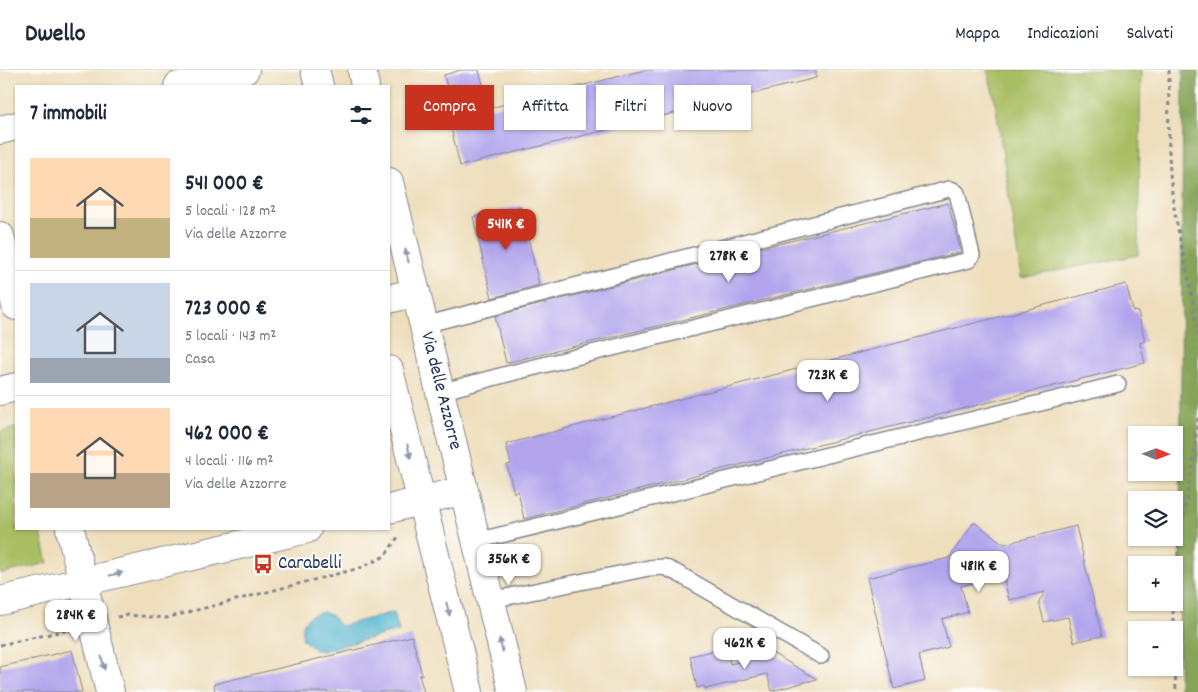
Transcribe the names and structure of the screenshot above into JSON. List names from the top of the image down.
{
  "streets": {
    "street": ["Via delle Azzorre"]
  },
  "places": {
    "bus stop": ["Carabelli"]
  },
  "north": "right",
  "page": {
    "header": "Dwello",
    "nav": ["Mappa", "Indicazioni", "Salvati"],
    "chip": [
      "Compra",
      "Affitta",
      "Filtri",
      "Nuovo"
    ],
    "heading": "7 immobili",
    "list": [
      {
        "name": "541 000 €",
        "note": "5 locali · 128 m² · Via delle Azzorre"
      },
      {
        "name": "723 000 €",
        "note": "5 locali · 143 m² · Casa"
      },
      {
        "name": "462 000 €",
        "note": "4 locali · 116 m² · Via delle Azzorre"
      }
    ],
    "price": [
      "541K €",
      "278K €",
      "723K €",
      "356K €",
      "481K €",
      "284K €",
      "462K €"
    ],
    "map_buttons": ["+", "−"]
  }
}
